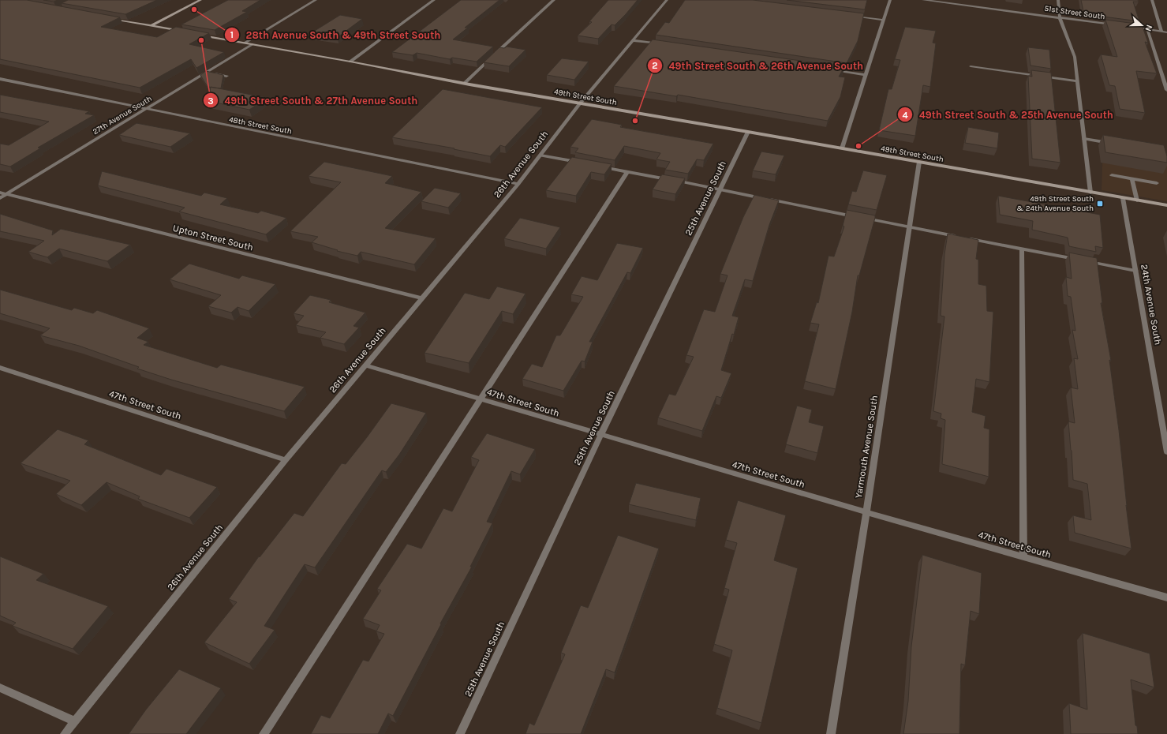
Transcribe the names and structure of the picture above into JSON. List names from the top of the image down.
{
  "streets": {
    "street": [
      "51st Street South",
      "49th Street South",
      "27th Avenue South",
      "48th Street South",
      "26th Avenue South",
      "25th Avenue South",
      "Upton Street South",
      "24th Avenue South",
      "47th Street South",
      "Yarmouth Avenue South"
    ]
  },
  "crossings": [
    ["49th Street South", "27th Avenue South"],
    ["49th Street South", "26th Avenue South"],
    ["49th Street South", "25th Avenue South"],
    ["49th Street South", "24th Avenue South"],
    ["49th Street South", "Yarmouth Avenue South"],
    ["27th Avenue South", "48th Street South"],
    ["27th Avenue South", "Upton Street South"],
    ["48th Street South", "26th Avenue South"],
    ["26th Avenue South", "Upton Street South"],
    ["26th Avenue South", "47th Street South"],
    ["25th Avenue South", "47th Street South"],
    ["47th Street South", "Yarmouth Avenue South"]
  ],
  "places": {
    "other": [
      "28th Avenue South & 49th Street South",
      "49th Street South & 27th Avenue South",
      "49th Street South & 26th Avenue South",
      "49th Street South & 25th Avenue South"
    ],
    "transit": ["49th Street South & 24th Avenue South"]
  },
  "north": "right"
}
